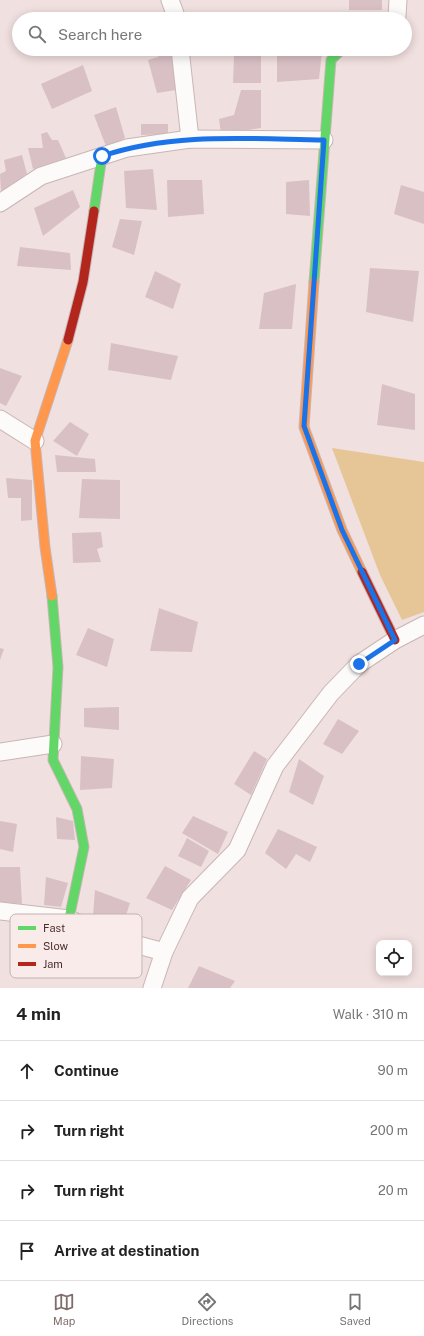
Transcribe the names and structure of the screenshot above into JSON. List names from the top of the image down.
{
  "legend": ["Fast", "Slow", "Jam"],
  "page": {
    "search": "Search here",
    "heading": ["4 min", "Walk · 310 m"],
    "list": [
      ["Continue", "90 m"],
      ["Turn right", "200 m"],
      ["Turn right", "20 m"],
      "Arrive at destination"
    ],
    "nav": ["Map", "Directions", "Saved"]
  }
}
